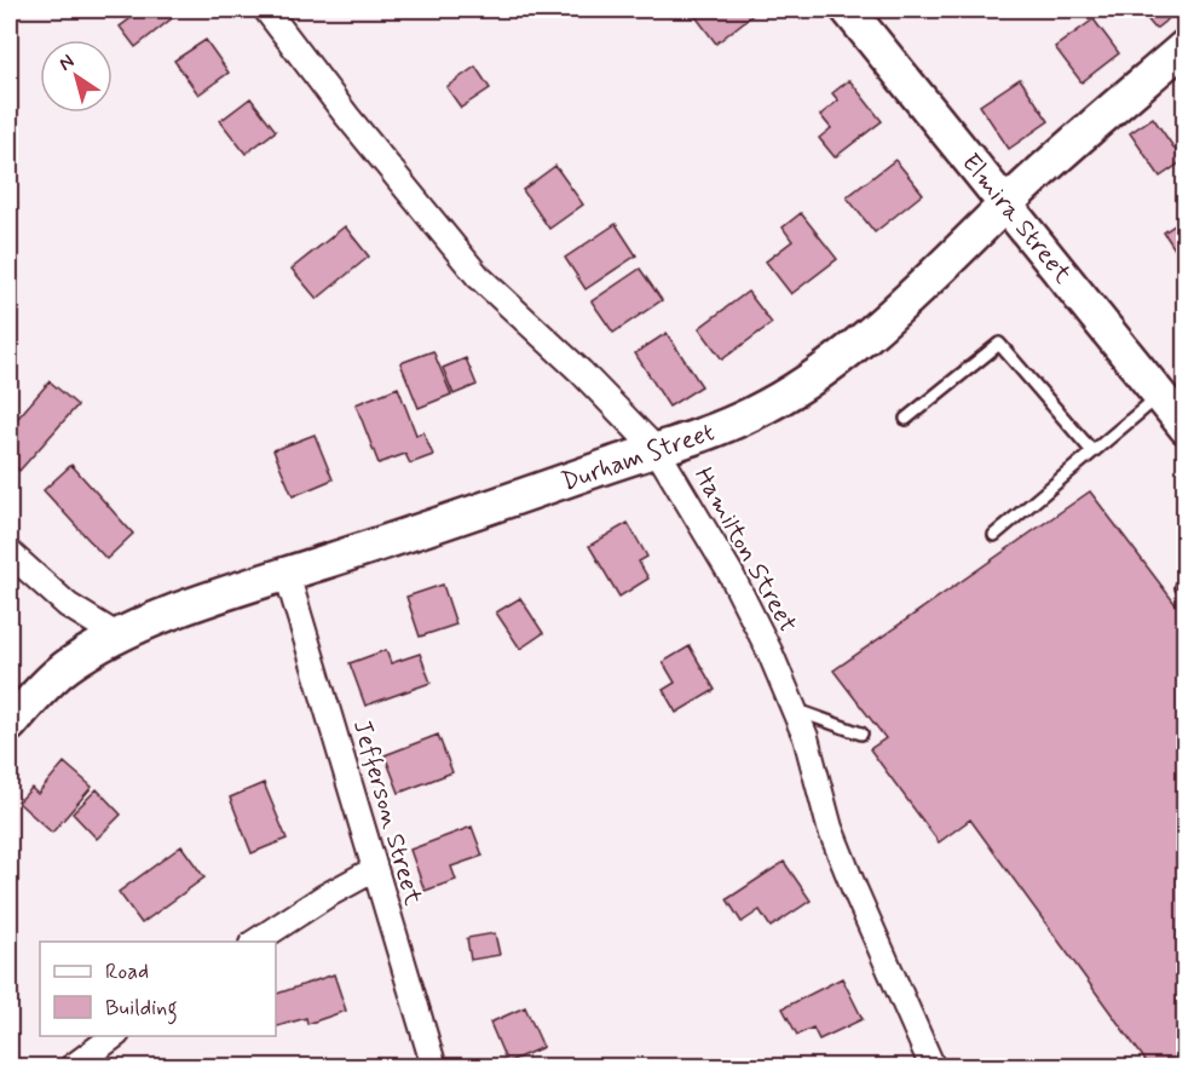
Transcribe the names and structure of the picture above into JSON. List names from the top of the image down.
{
  "streets": {
    "street": [
      "Elmira Street",
      "Durham Street",
      "Hamilton Street",
      "Jefferson Street"
    ]
  },
  "crossings": [
    ["Elmira Street", "Durham Street"],
    ["Durham Street", "Hamilton Street"],
    ["Durham Street", "Jefferson Street"]
  ],
  "legend": ["Road", "Building"],
  "north": "top left"
}
